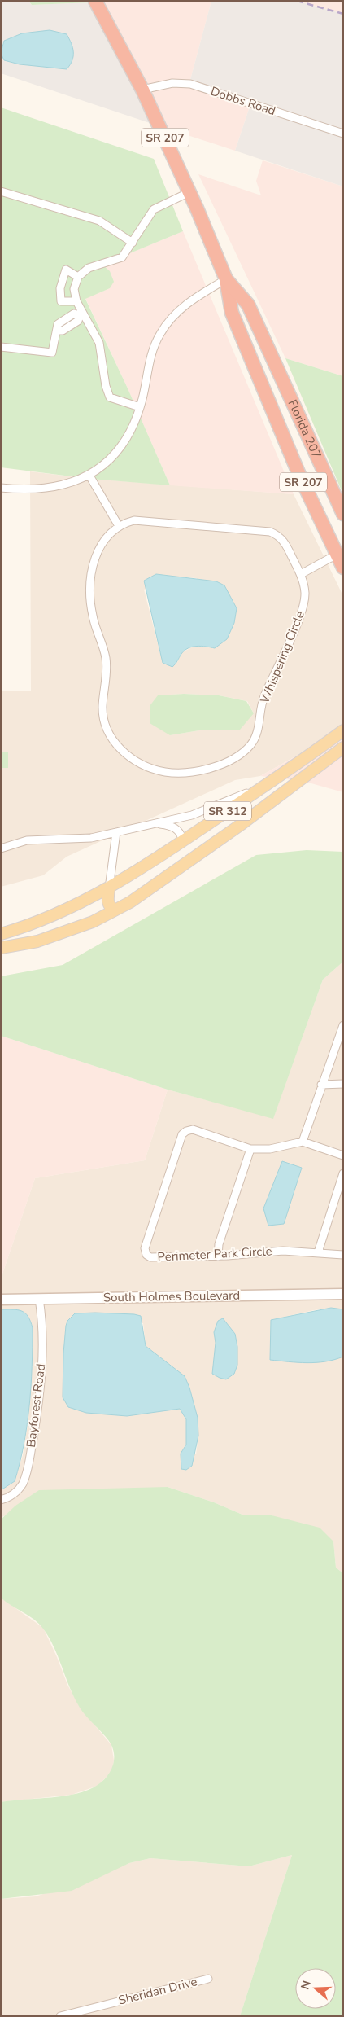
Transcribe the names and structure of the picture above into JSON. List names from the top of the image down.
{
  "streets": {
    "highway": ["SR 207", "Florida 207"],
    "main road": ["SR 312", "South Holmes Boulevard"],
    "street": [
      "Dobbs Road",
      "Whispering Circle",
      "Perimeter Park Circle",
      "Bayforest Road",
      "Sheridan Drive"
    ]
  },
  "crossings": [
    ["Dobbs Road", "SR 207"],
    ["SR 207", "Florida 207"],
    ["South Holmes Boulevard", "Bayforest Road"]
  ],
  "north": "left"
}
